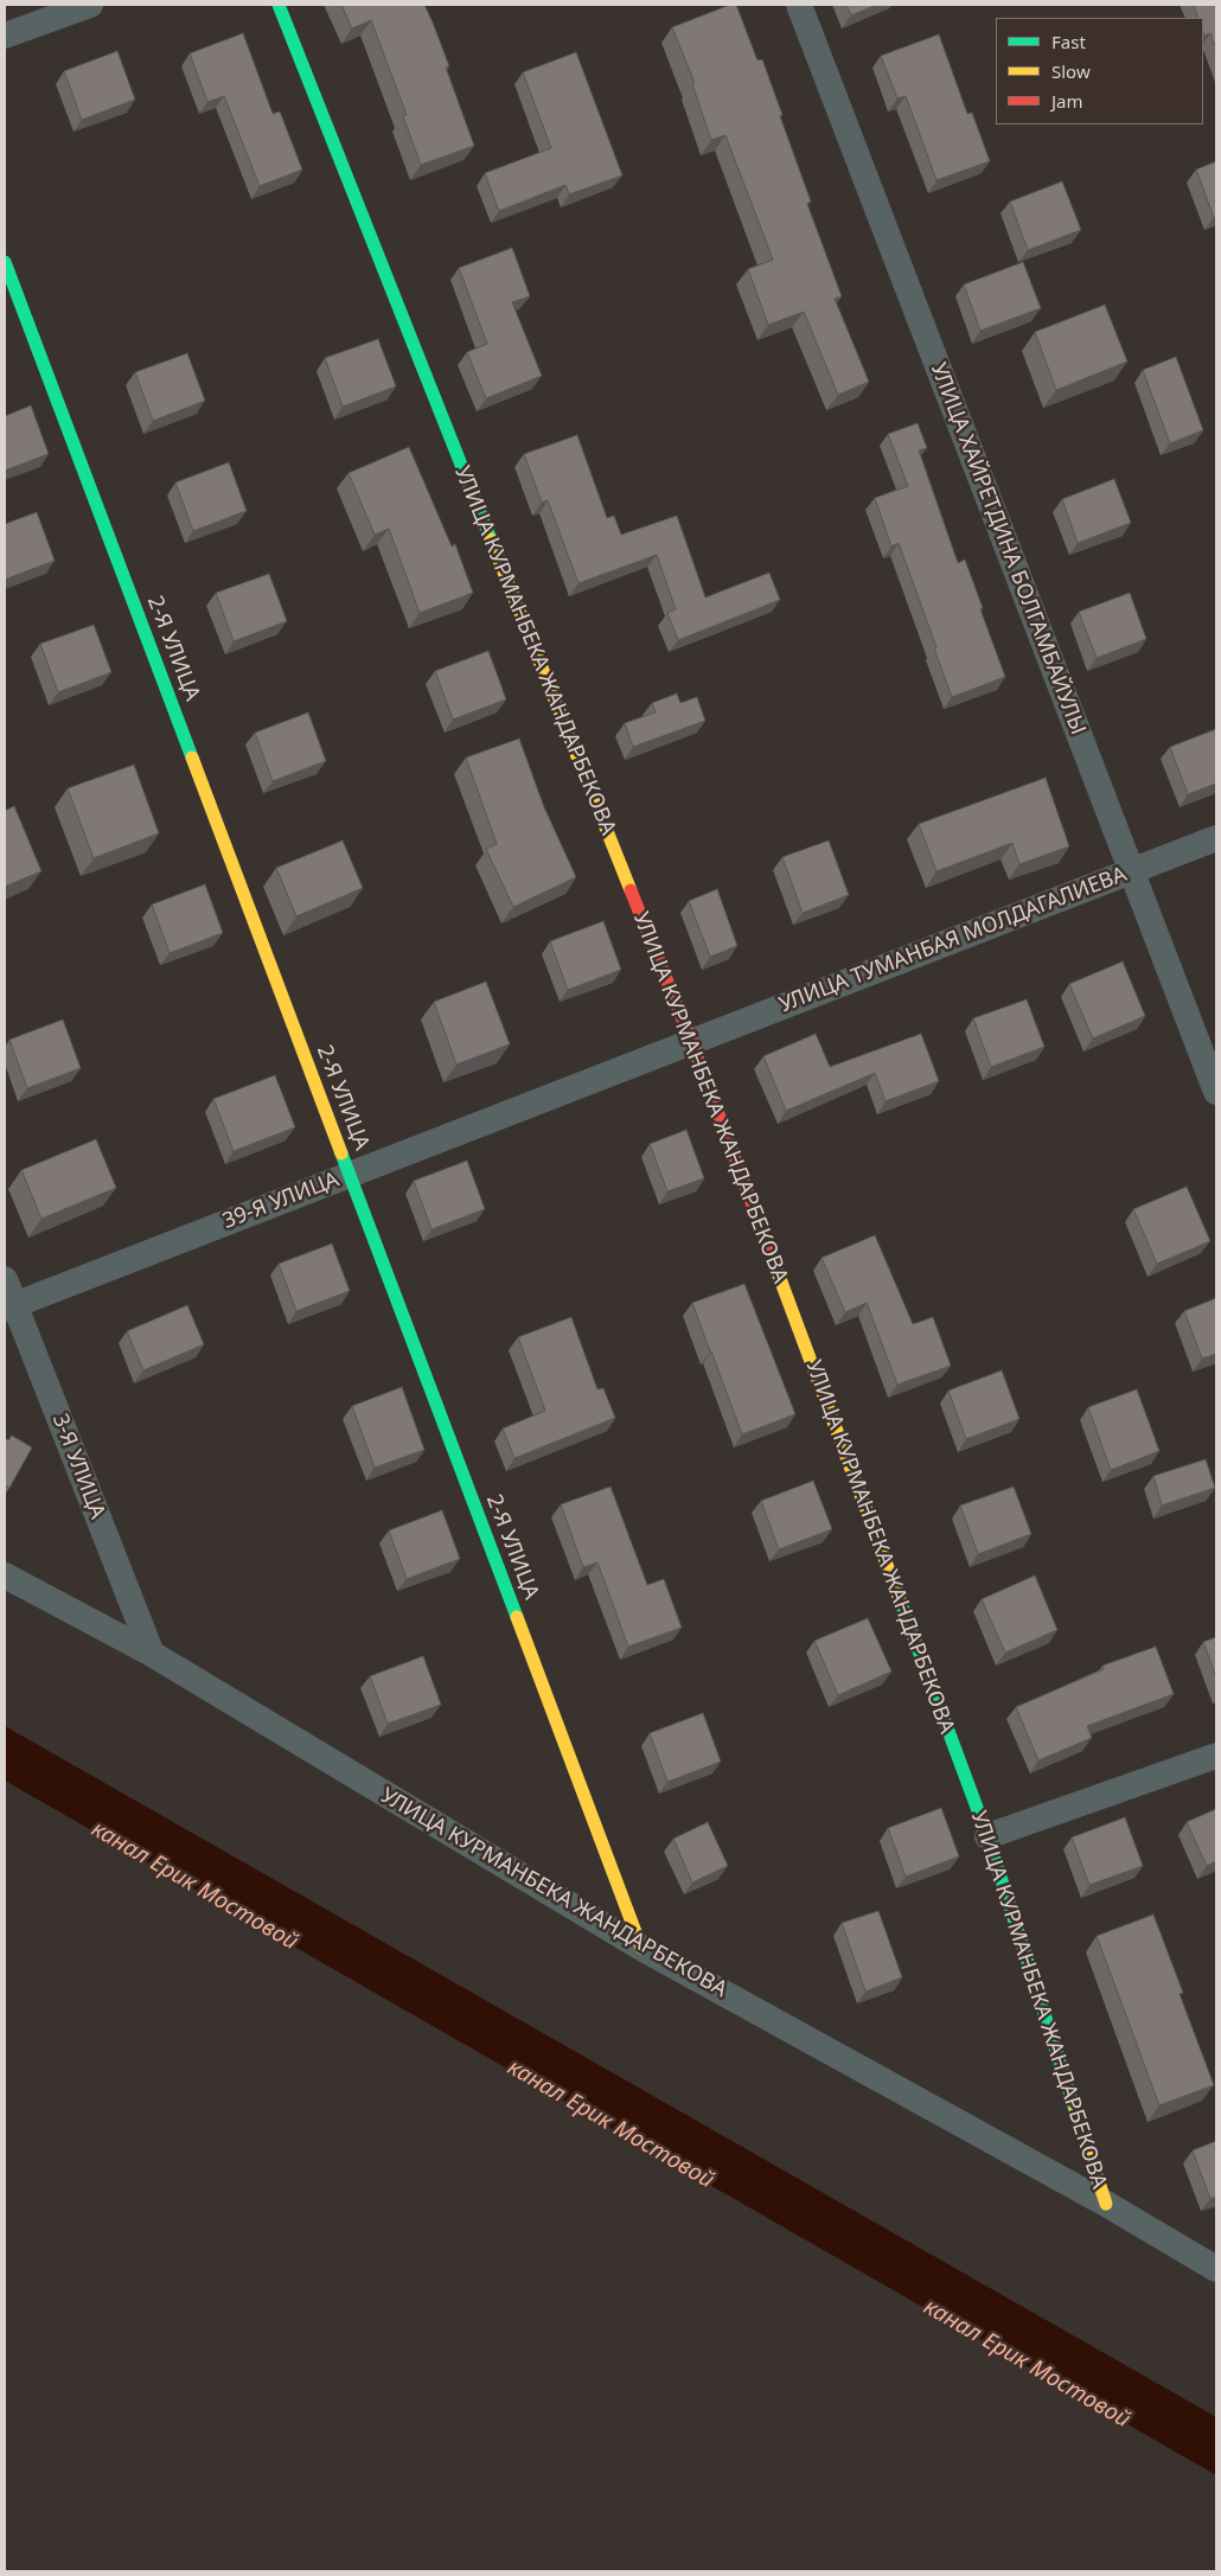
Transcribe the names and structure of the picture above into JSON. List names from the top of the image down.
{
  "streets": {
    "street": [
      "УЛИЦА ХАЙРЕТДИНА БОЛГАМБАЙУЛЫ",
      "2-Я УЛИЦА",
      "УЛИЦА КУРМАНБЕКА ЖАНДАРБЕКОВА",
      "УЛИЦА ТУМАНБАЯ МОЛДАГАЛИЕВА",
      "39-Я УЛИЦА",
      "3-Я УЛИЦА"
    ]
  },
  "crossings": [
    ["УЛИЦА ХАЙРЕТДИНА БОЛГАМБАЙУЛЫ", "УЛИЦА ТУМАНБАЯ МОЛДАГАЛИЕВА"],
    ["2-Я УЛИЦА", "УЛИЦА КУРМАНБЕКА ЖАНДАРБЕКОВА"],
    ["2-Я УЛИЦА", "39-Я УЛИЦА"],
    ["УЛИЦА КУРМАНБЕКА ЖАНДАРБЕКОВА", "УЛИЦА ТУМАНБАЯ МОЛДАГАЛИЕВА"],
    ["УЛИЦА КУРМАНБЕКА ЖАНДАРБЕКОВА", "39-Я УЛИЦА"],
    ["УЛИЦА КУРМАНБЕКА ЖАНДАРБЕКОВА", "3-Я УЛИЦА"],
    ["УЛИЦА ТУМАНБАЯ МОЛДАГАЛИЕВА", "39-Я УЛИЦА"],
    ["39-Я УЛИЦА", "3-Я УЛИЦА"]
  ],
  "water": ["канал Ерик Мостовой"],
  "legend": ["Fast", "Slow", "Jam"]
}
